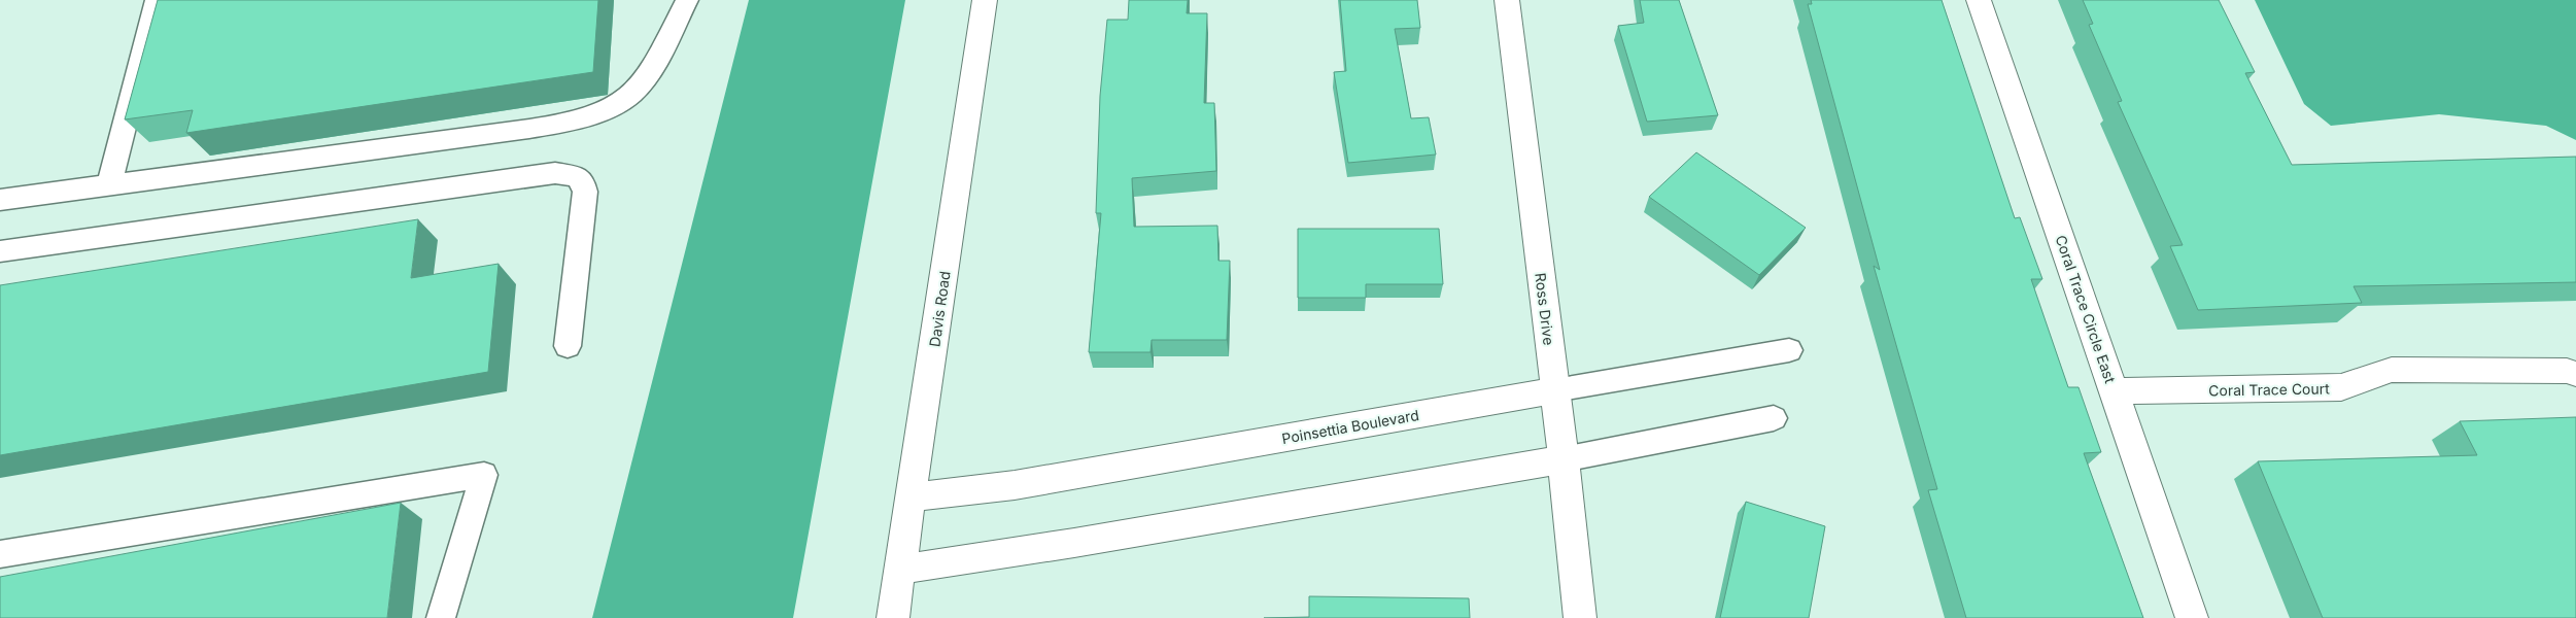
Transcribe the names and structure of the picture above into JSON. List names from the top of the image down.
{
  "streets": {
    "street": [
      "Davis Road",
      "Ross Drive",
      "Coral Trace Circle East",
      "Coral Trace Court",
      "Poinsettia Boulevard"
    ]
  },
  "crossings": [
    ["Davis Road", "Poinsettia Boulevard"],
    ["Ross Drive", "Poinsettia Boulevard"],
    ["Coral Trace Circle East", "Coral Trace Court"]
  ]
}
